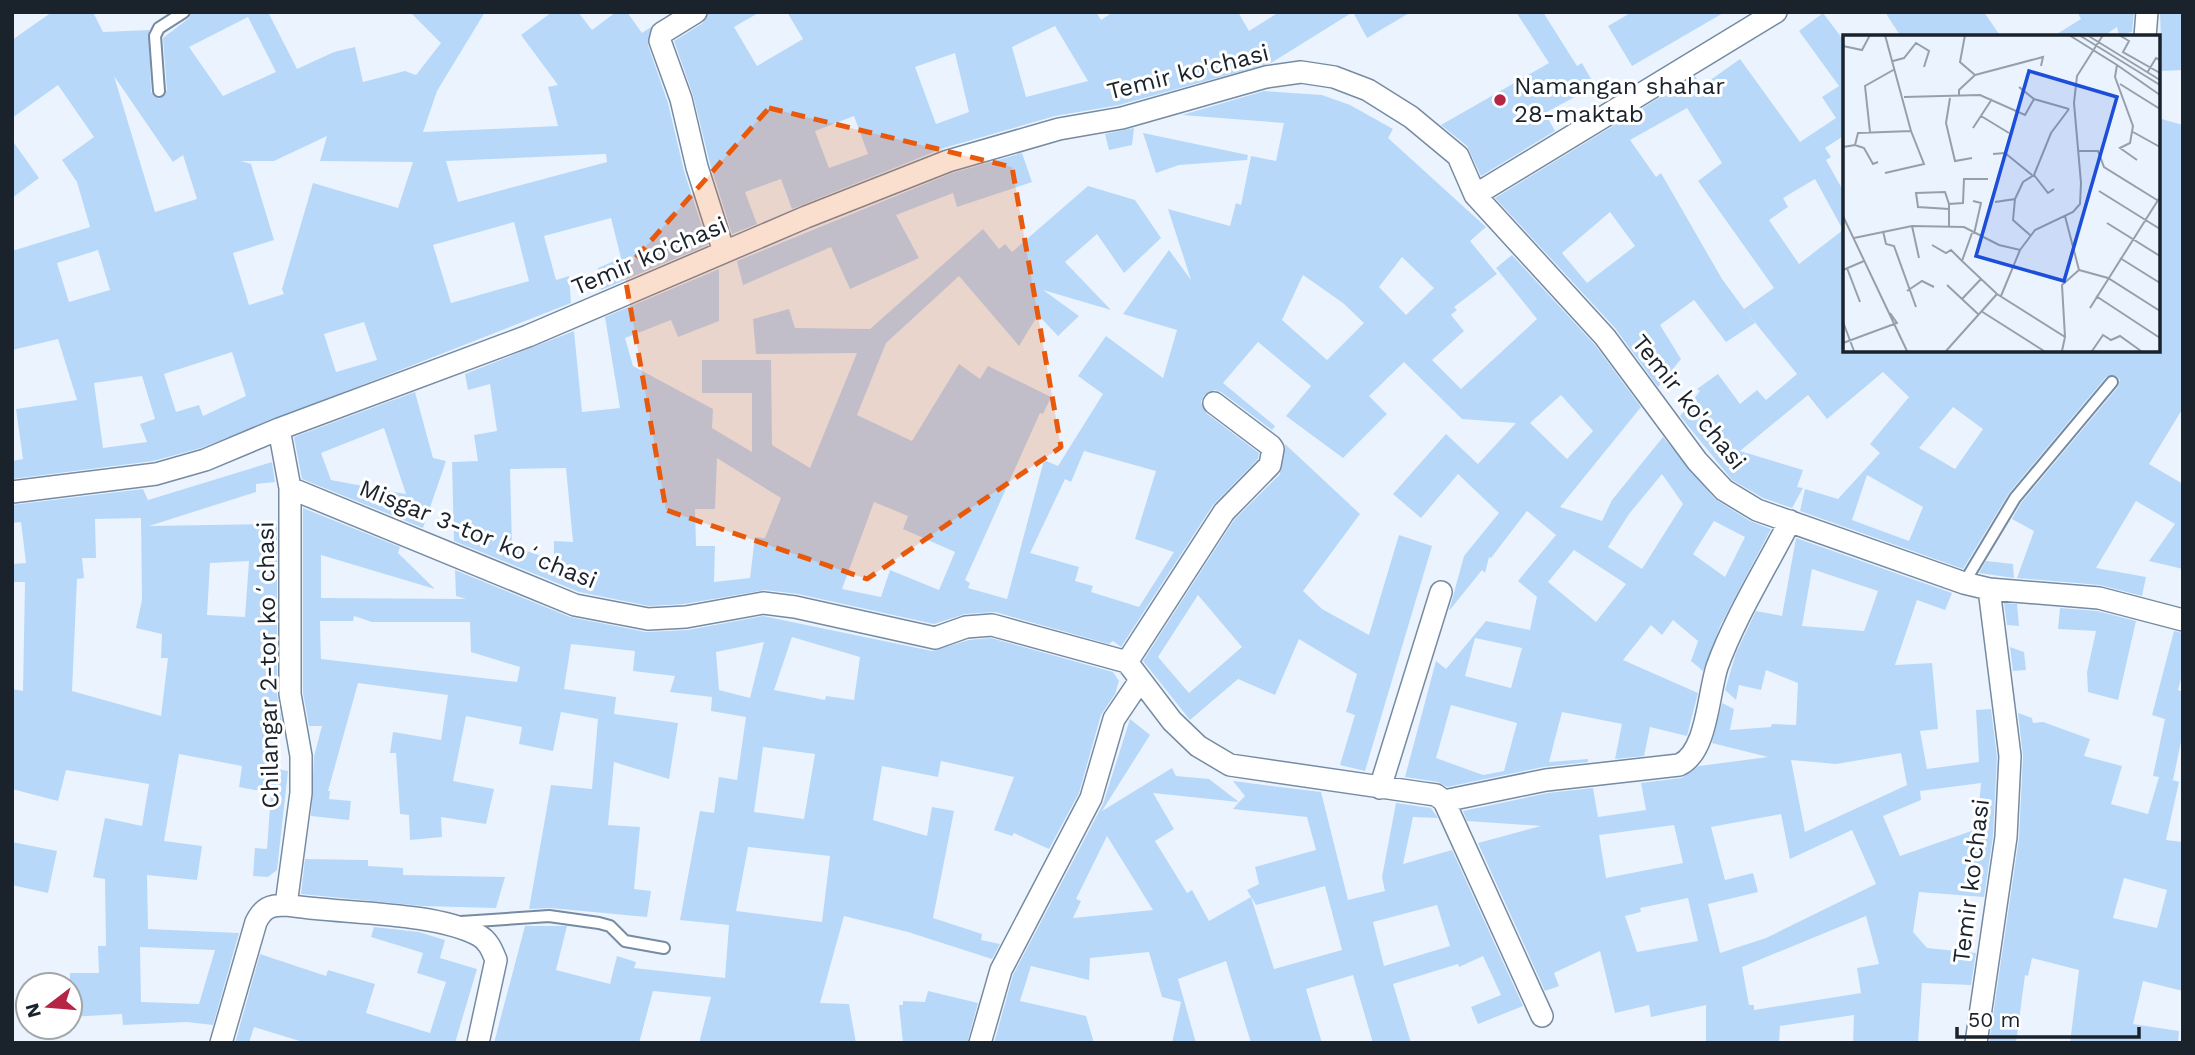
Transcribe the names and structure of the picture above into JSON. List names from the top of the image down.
{
  "streets": {
    "street": ["Temir ko'chasi", "Misgar 3-tor koʻchasi", "Chilangar 2-tor koʻchasi"]
  },
  "crossings": [
    ["Temir ko'chasi", "Chilangar 2-tor koʻchasi"],
    ["Misgar 3-tor koʻchasi", "Chilangar 2-tor koʻchasi"]
  ],
  "places": ["Namangan shahar 28-maktab"],
  "scale_bar": "50 m",
  "north": "left"
}
